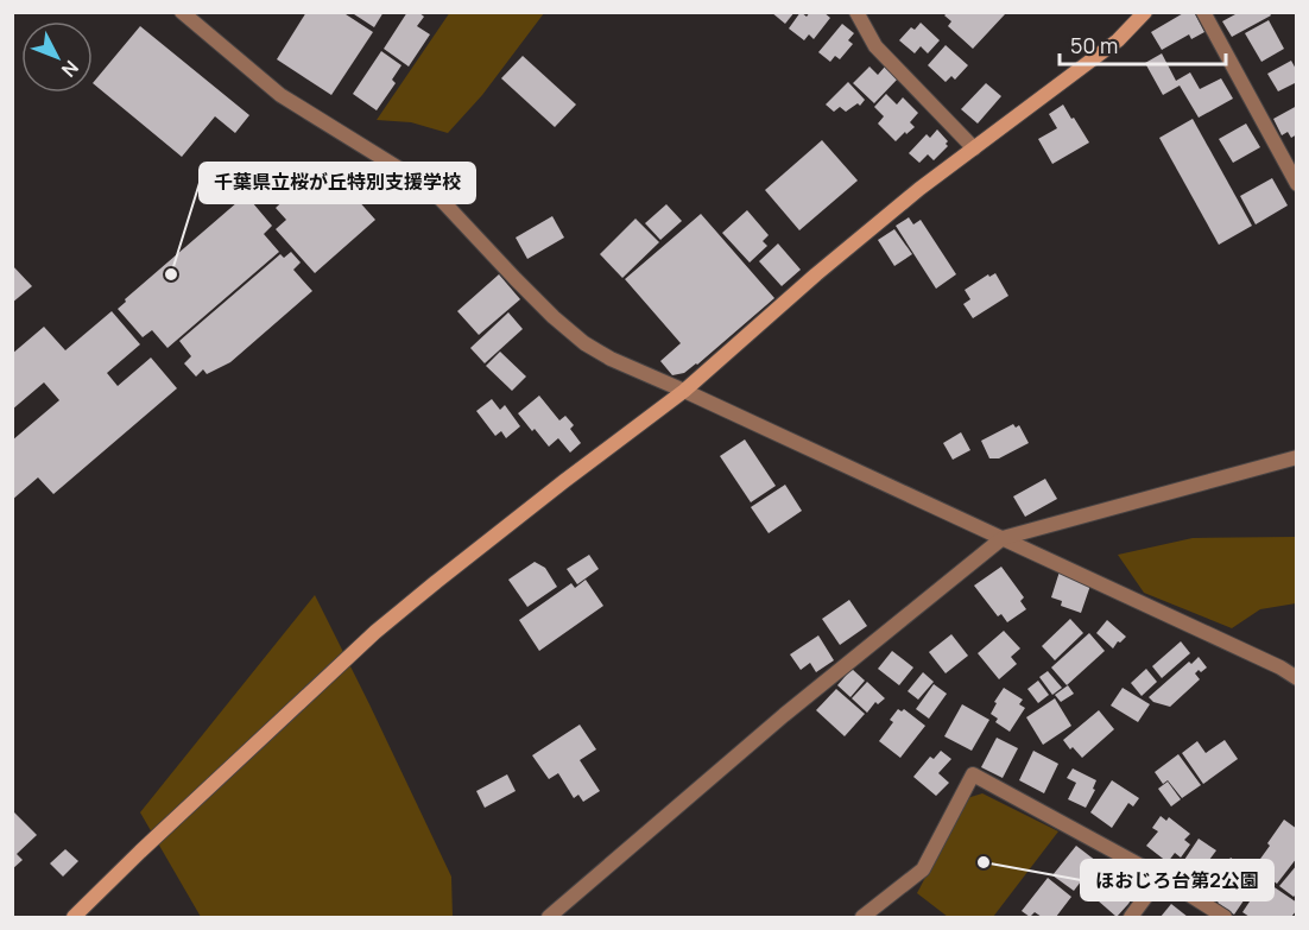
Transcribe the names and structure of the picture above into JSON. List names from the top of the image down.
{
  "places": ["千葉県立桜が丘特別支援学校", "ほおじろ台第2公園"],
  "scale_bar": "50 m",
  "north": "bottom right"
}
